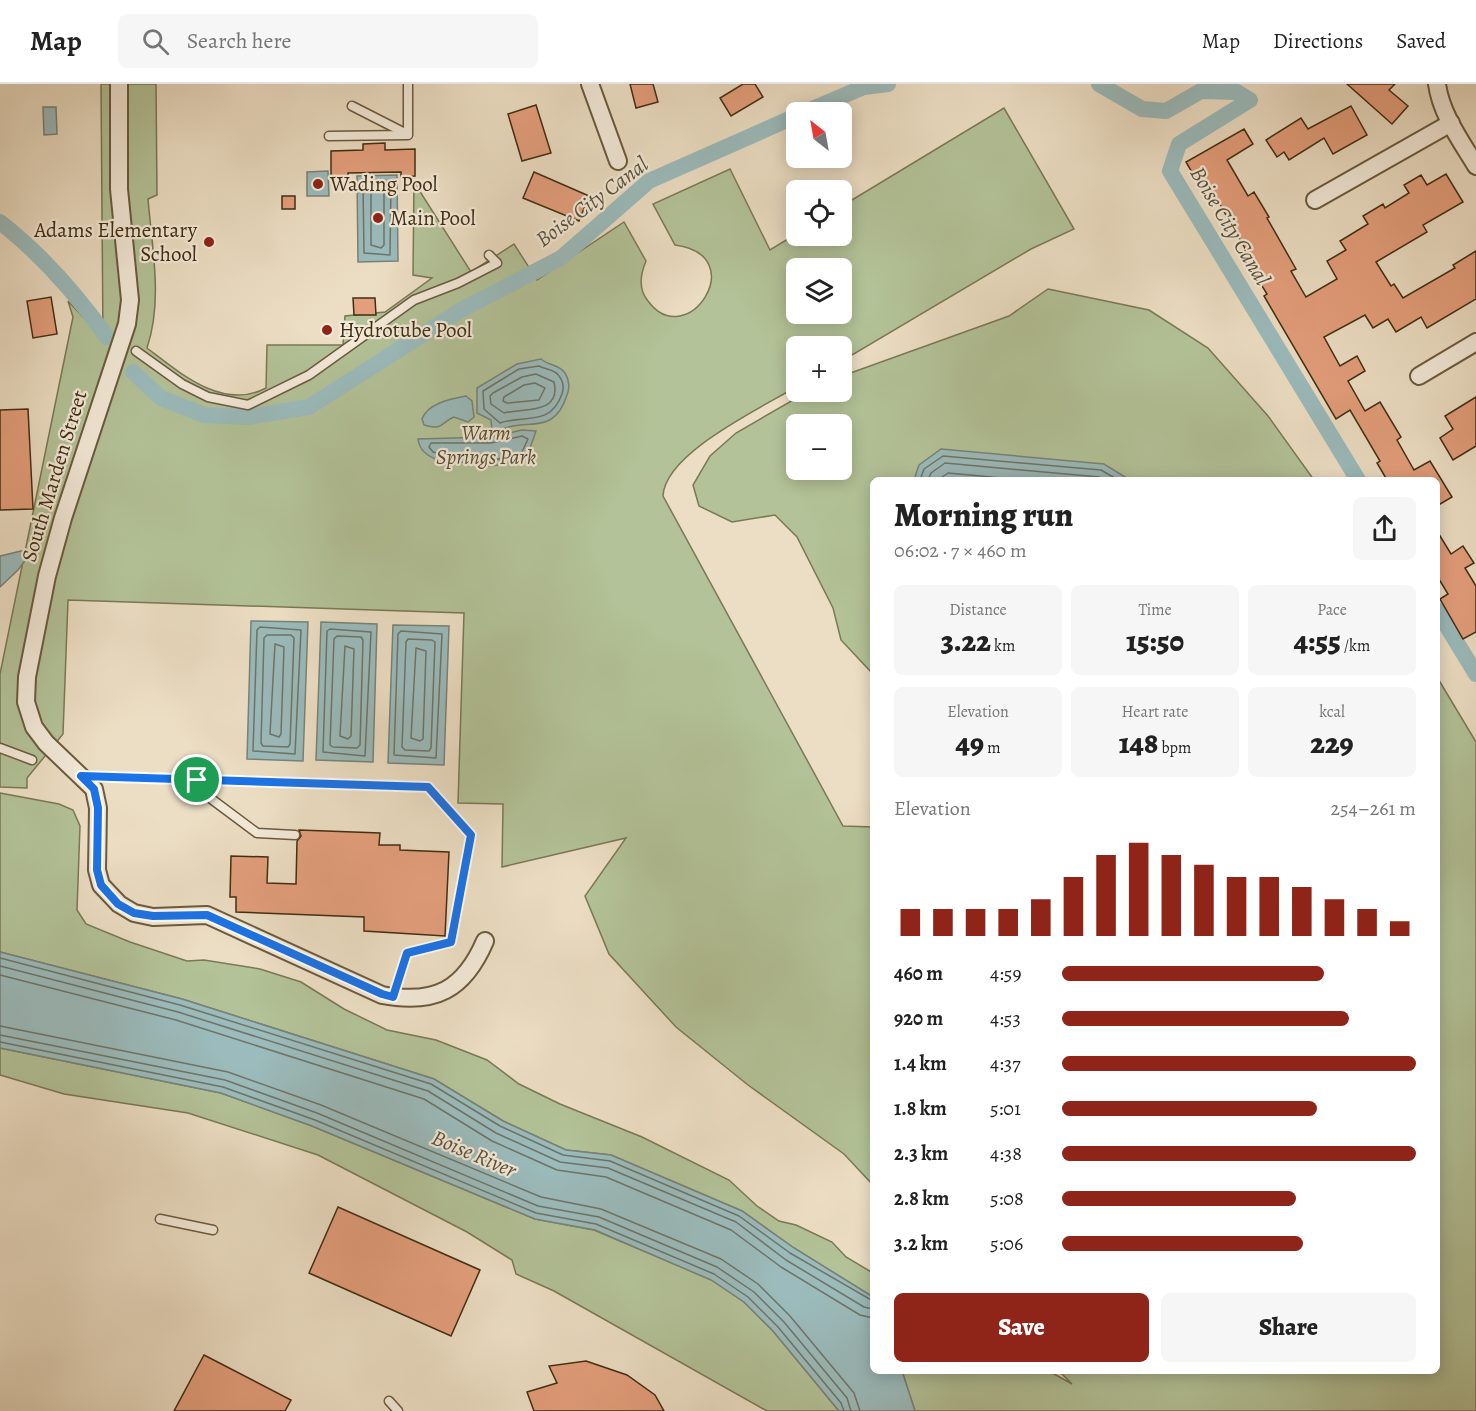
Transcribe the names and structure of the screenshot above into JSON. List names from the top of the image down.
{
  "streets": {
    "street": ["South Marden Street"]
  },
  "water": ["Boise City Canal", "Boise River"],
  "parks": ["Warm Springs Park"],
  "places": [
    "Wading Pool",
    "Main Pool",
    "Adams Elementary School",
    "Hydrotube Pool"
  ],
  "north": "top left",
  "page": {
    "header": "Map",
    "search": "Search here",
    "nav": ["Map", "Directions", "Saved"],
    "map_buttons": ["+", "−"],
    "heading": ["Morning run", "06:02 · 7 × 460 m"],
    "stats": [
      ["Distance", "3.22 km"],
      ["Time", "15:50"],
      ["Pace", "4:55 /km"],
      ["Elevation", "49 m"],
      ["Heart rate", "148 bpm"],
      ["kcal", "229"]
    ],
    "chart": ["Elevation", "254–261 m"],
    "list": [
      {
        "name": "460 m",
        "note": "4:59"
      },
      {
        "name": "920 m",
        "note": "4:53"
      },
      {
        "name": "1.4 km",
        "note": "4:37"
      },
      {
        "name": "1.8 km",
        "note": "5:01"
      },
      {
        "name": "2.3 km",
        "note": "4:38"
      },
      {
        "name": "2.8 km",
        "note": "5:08"
      },
      {
        "name": "3.2 km",
        "note": "5:06"
      }
    ],
    "buttons": ["Save", "Share"]
  }
}
